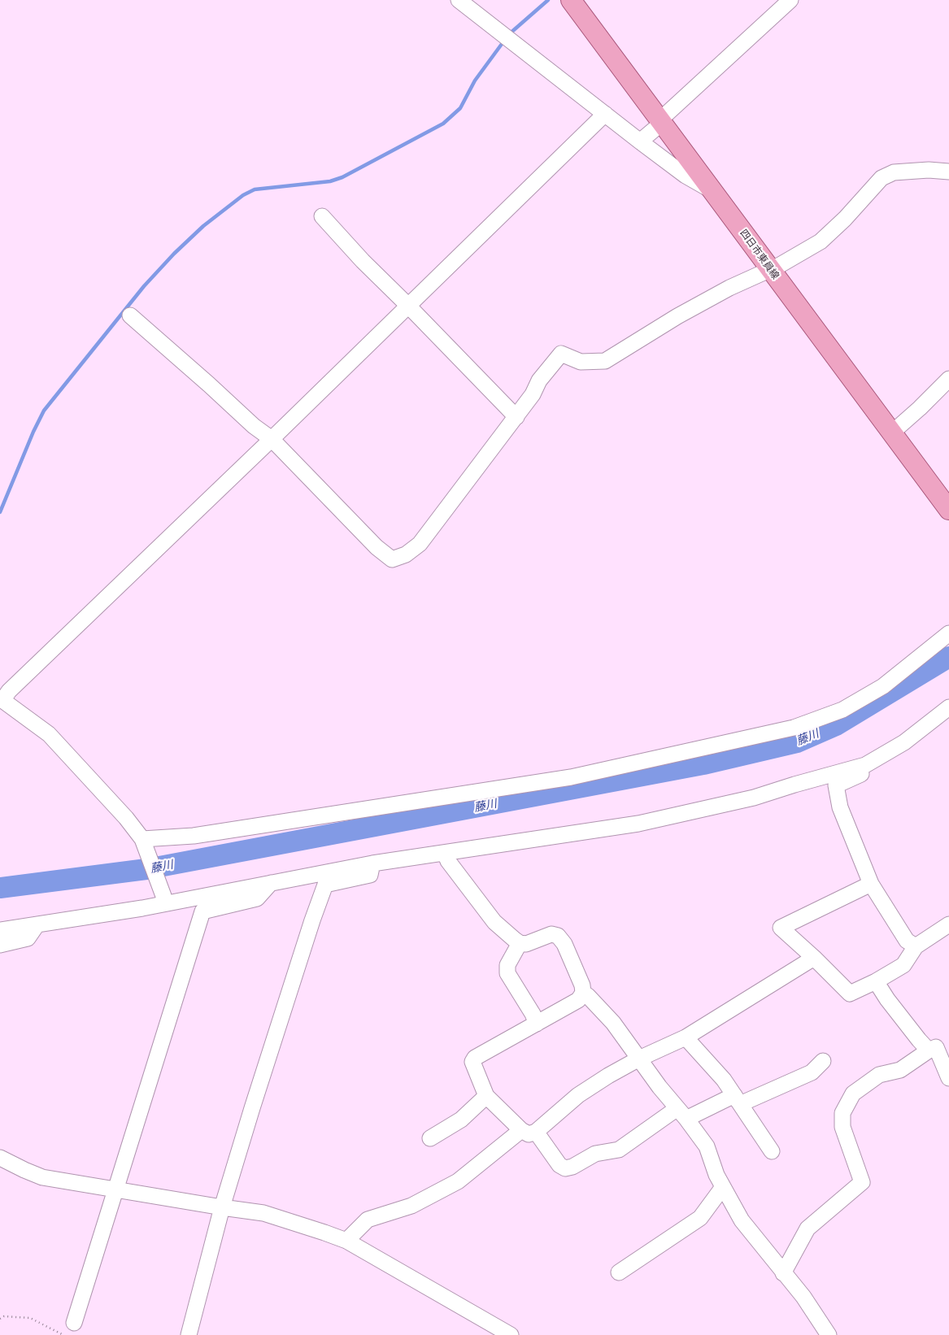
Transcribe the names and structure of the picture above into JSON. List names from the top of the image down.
{
  "streets": {
    "main road": ["四日市東員線"]
  },
  "water": ["藤川"]
}
